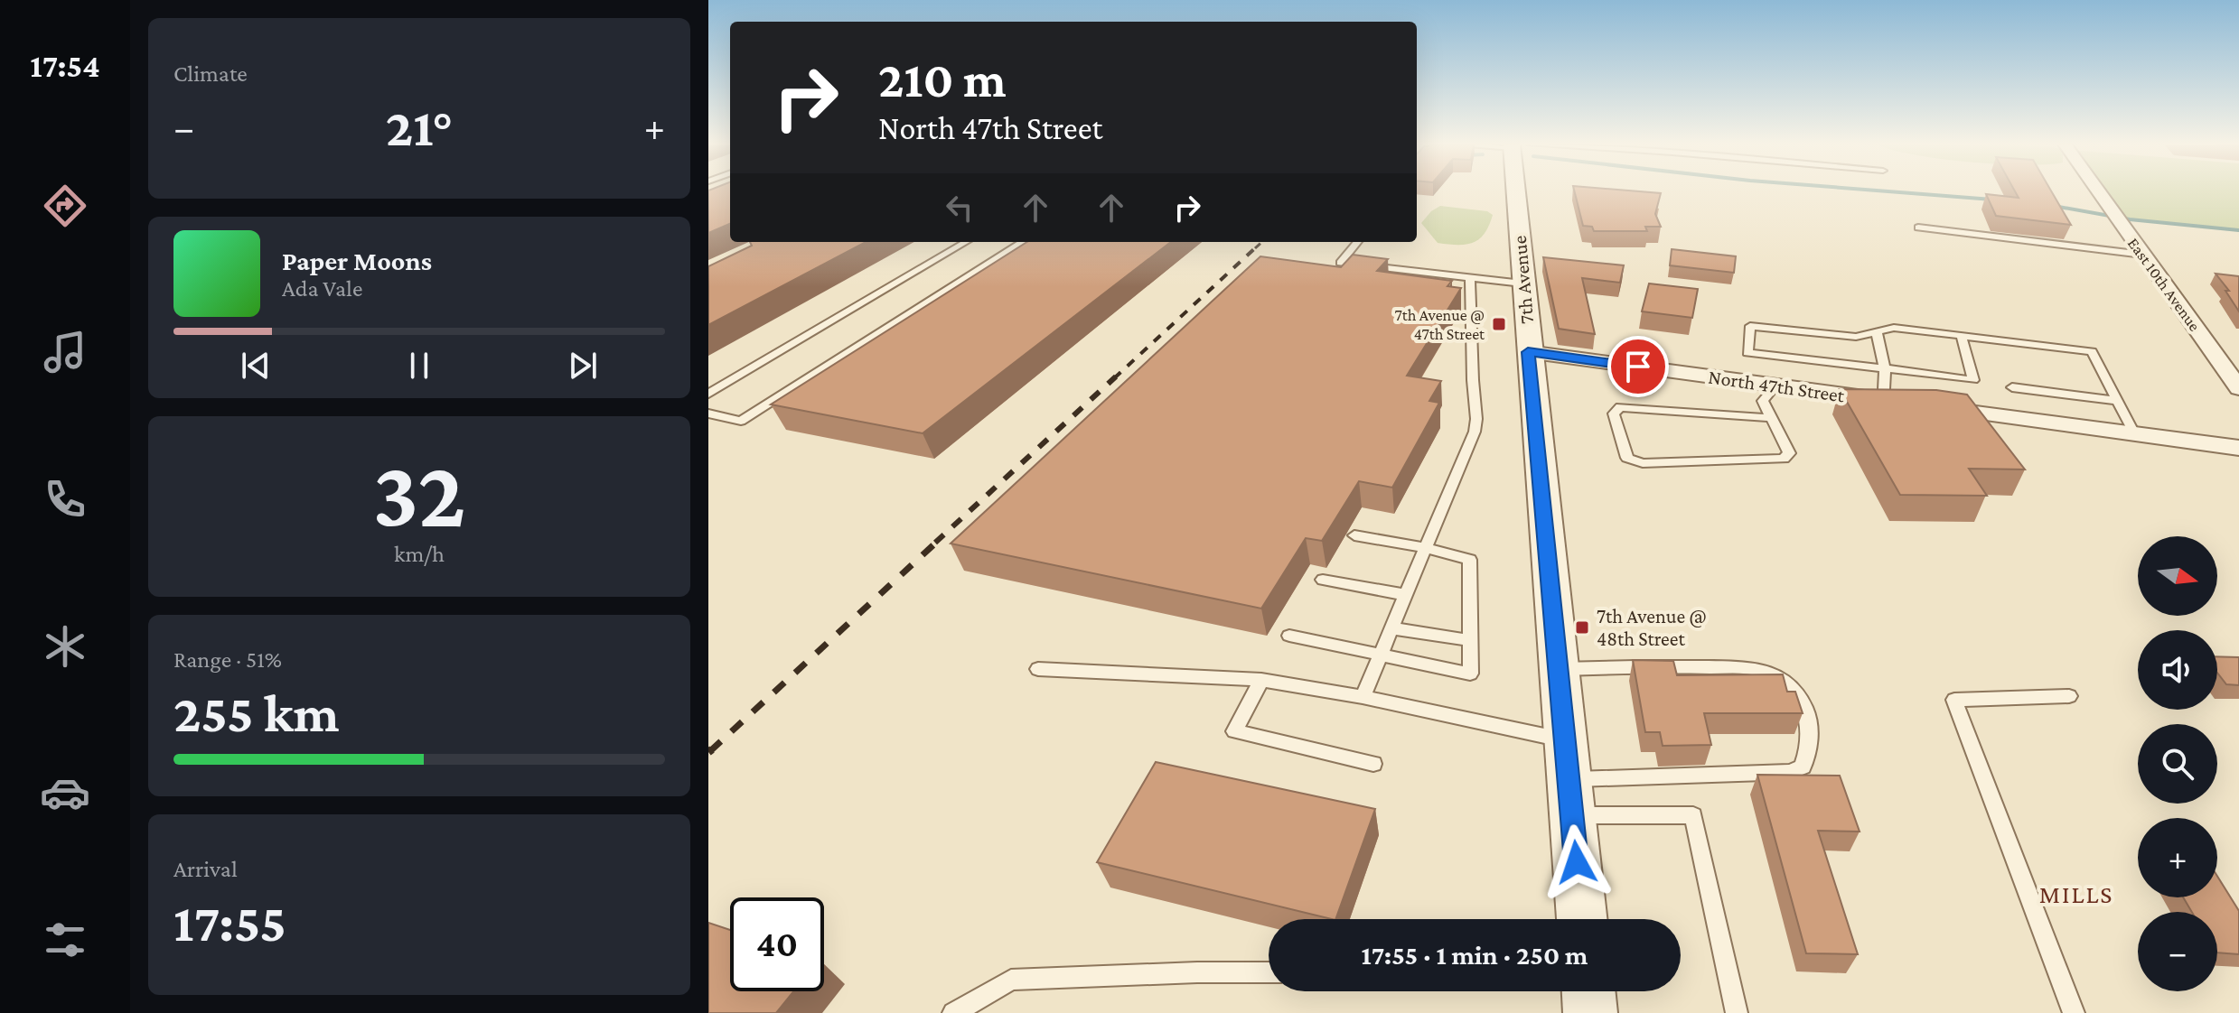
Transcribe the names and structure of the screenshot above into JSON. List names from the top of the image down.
{
  "streets": {
    "street": ["7th Avenue", "East 10th Avenue", "North 47th Street"]
  },
  "crossings": [
    ["7th Avenue", "North 47th Street"]
  ],
  "districts": ["MILLS"],
  "places": {
    "transit": ["7th Avenue @ 47th Street", "7th Avenue @ 48th Street"]
  },
  "north": "right",
  "page": {
    "tabs": "17:54",
    "tile": [
      "Climate",
      ["32", "km/h"],
      ["Range · 51%", "255 km"],
      ["Arrival", "17:55"]
    ],
    "turn": ["210 m", "North 47th Street"],
    "heat": ["−", "21°", "+"],
    "song": ["Paper Moons", "Ada Vale"],
    "map_buttons": ["+", "−"],
    "limit": "40",
    "trip": "17:55 · 1 min · 250 m"
  }
}
